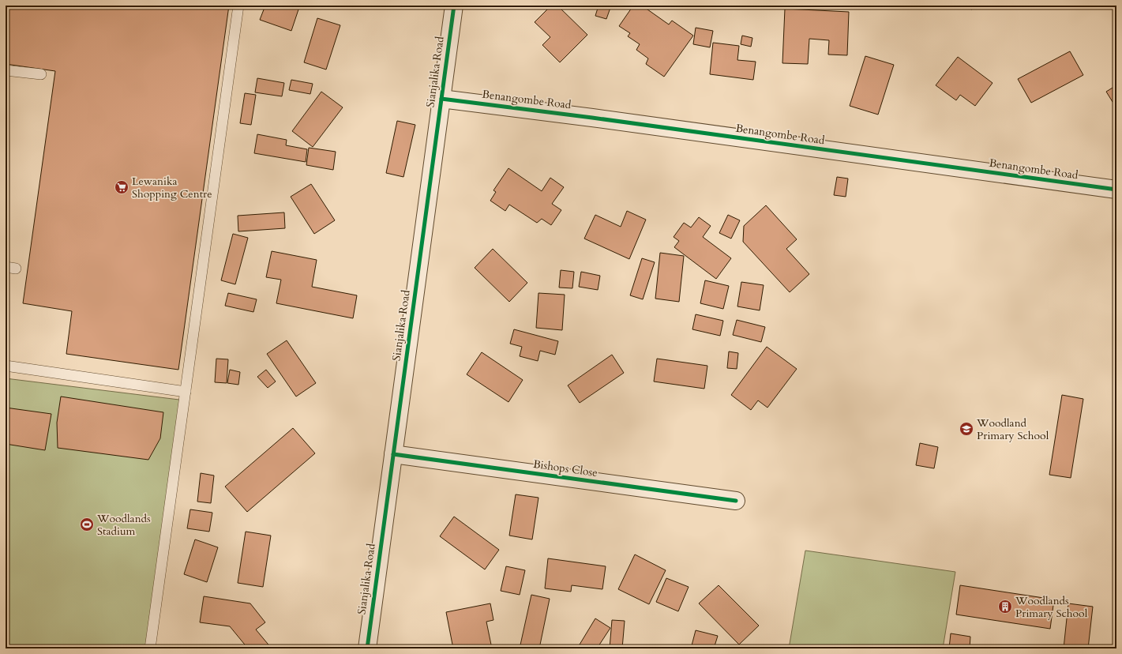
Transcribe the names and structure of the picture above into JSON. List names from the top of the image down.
{
  "streets": {
    "street": ["Sianjalika Road", "Benangombe Road", "Bishops Close"]
  },
  "crossings": [
    ["Sianjalika Road", "Benangombe Road"],
    ["Sianjalika Road", "Bishops Close"]
  ],
  "places": {
    "supermarket": ["Lewanika Shopping Centre"],
    "school or university": ["Woodland Primary School"],
    "sports": ["Woodlands Stadium"],
    "building": ["Woodlands Primary School"]
  }
}
